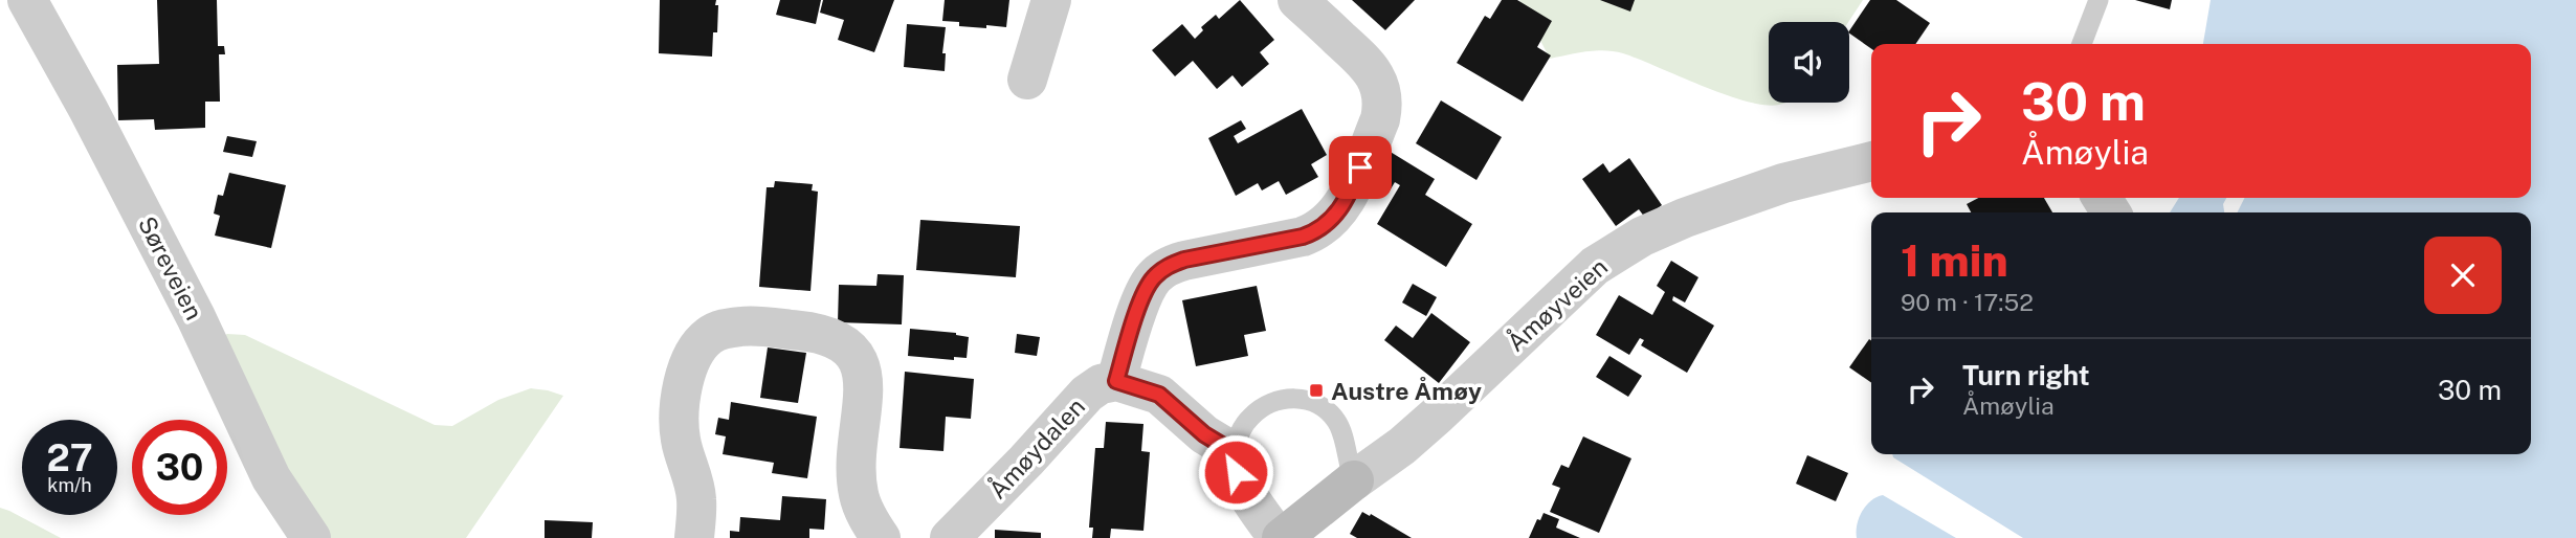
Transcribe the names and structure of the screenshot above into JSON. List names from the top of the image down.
{
  "streets": {
    "main road": ["Åmøyveien"],
    "street": ["Søreveien", "Åmøydalen"]
  },
  "places": {
    "transit": ["Austre Åmøy"]
  },
  "page": {
    "turn": ["30 m", "Åmøylia"],
    "heading": ["1 min", "90 m · 17:52"],
    "list": [
      {
        "name": "Turn right",
        "note": "Åmøylia",
        "value": "30 m"
      }
    ],
    "speed": "27 km/h",
    "limit": "30"
  }
}
